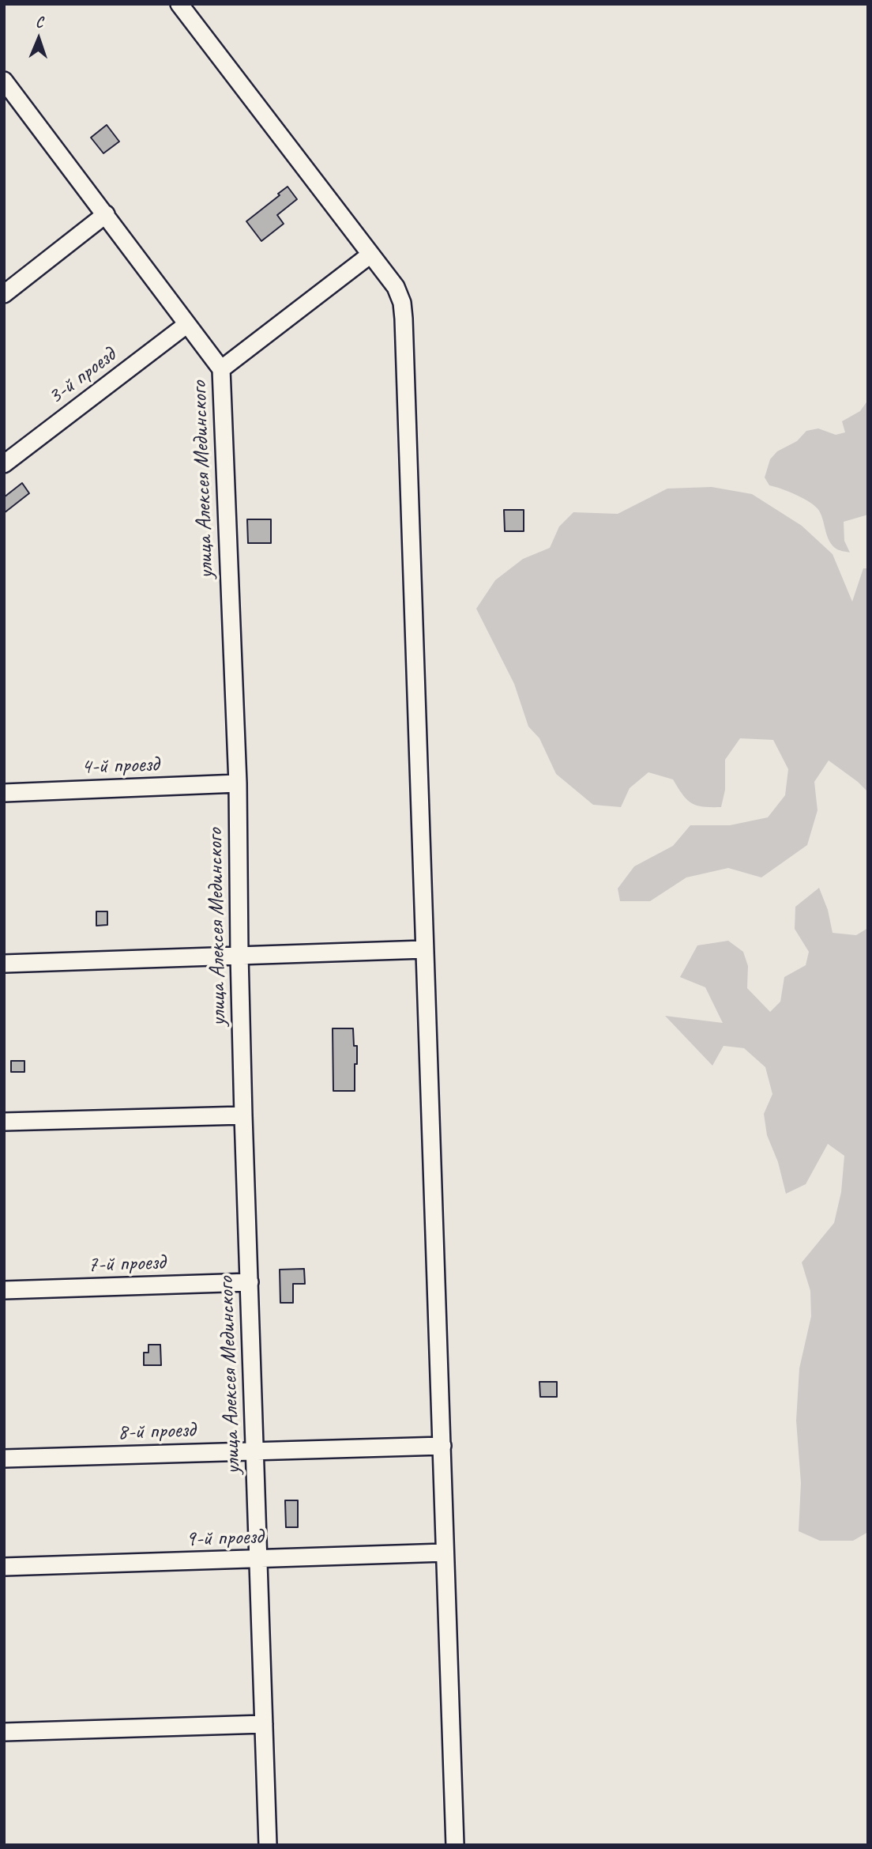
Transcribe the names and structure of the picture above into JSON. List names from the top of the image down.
{
  "streets": {
    "street": [
      "3-й проезд",
      "улица Алексея Мединского",
      "4-й проезд",
      "7-й проезд",
      "8-й проезд",
      "9-й проезд"
    ]
  },
  "crossings": [
    ["3-й проезд", "улица Алексея Мединского"],
    ["улица Алексея Мединского", "4-й проезд"],
    ["улица Алексея Мединского", "7-й проезд"],
    ["улица Алексея Мединского", "8-й проезд"],
    ["улица Алексея Мединского", "9-й проезд"]
  ],
  "north": "top"
}
